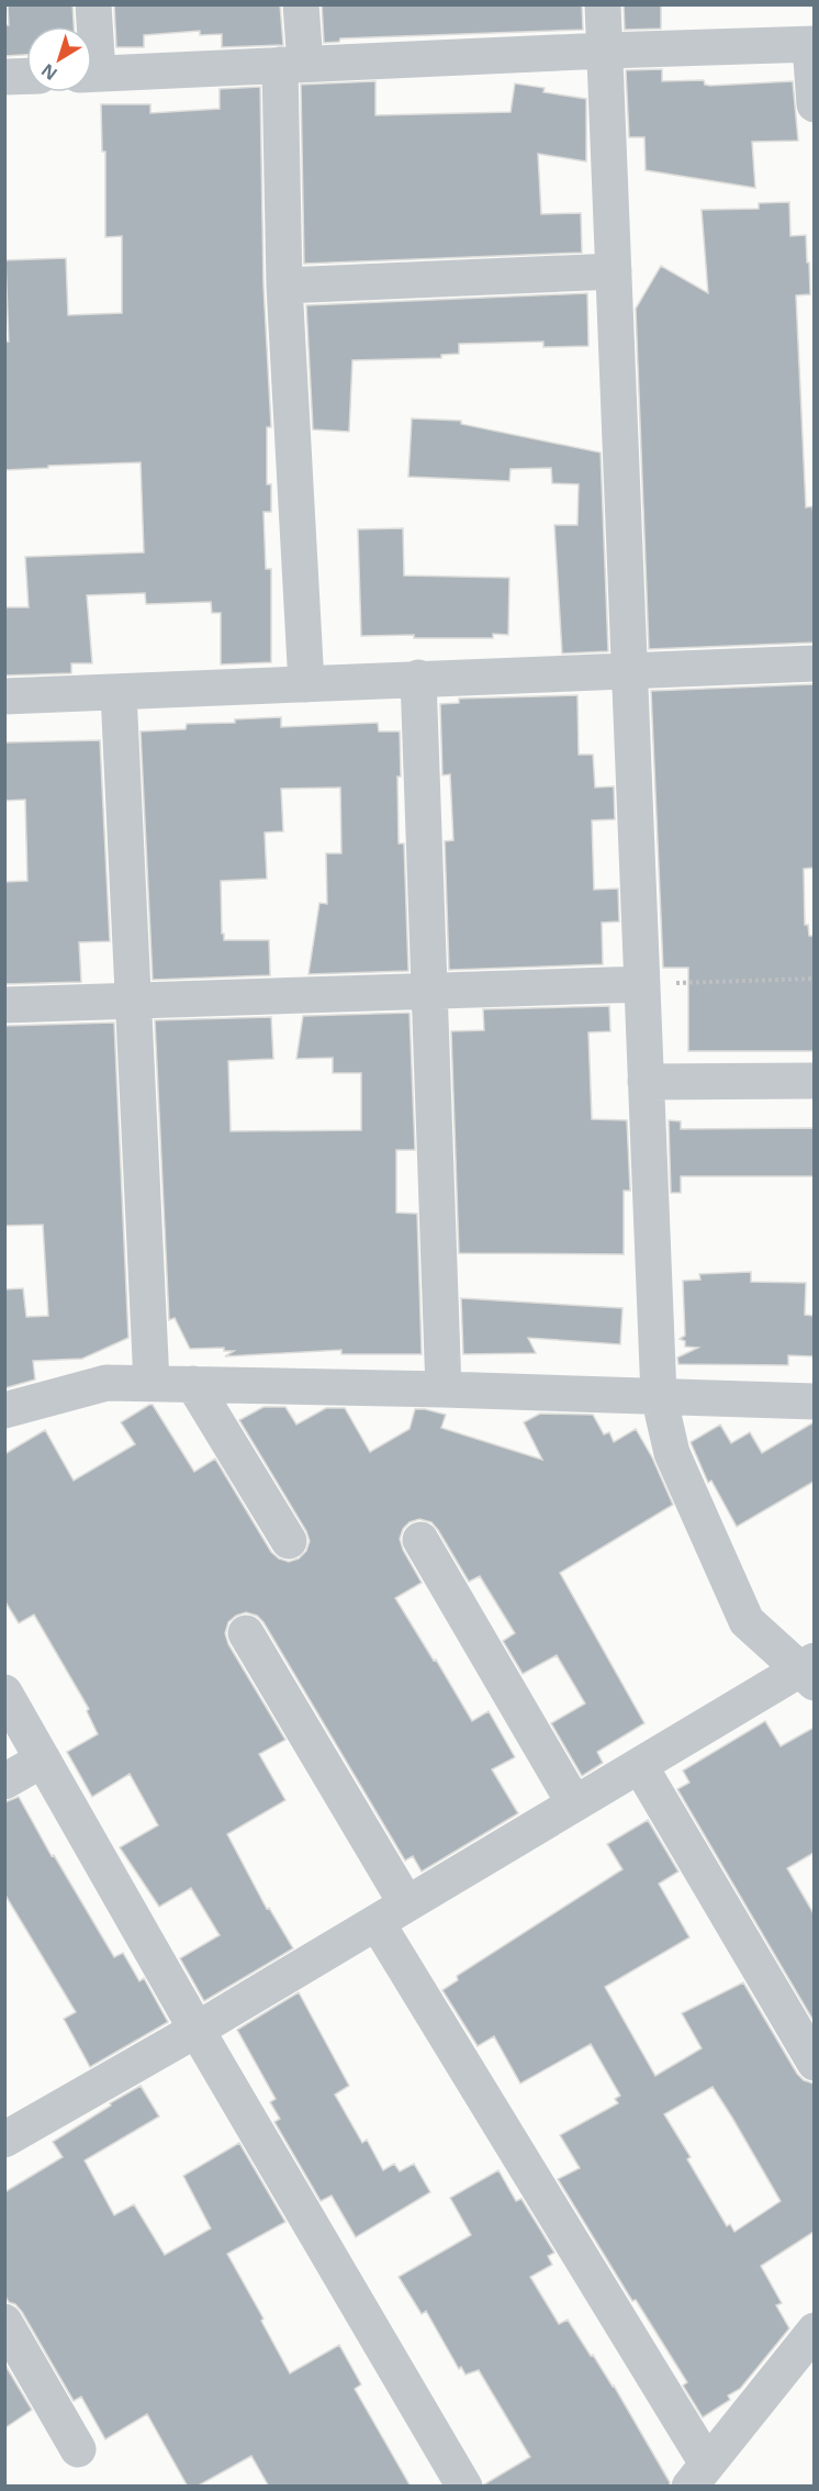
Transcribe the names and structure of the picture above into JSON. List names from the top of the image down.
{
  "north": "bottom left"
}
